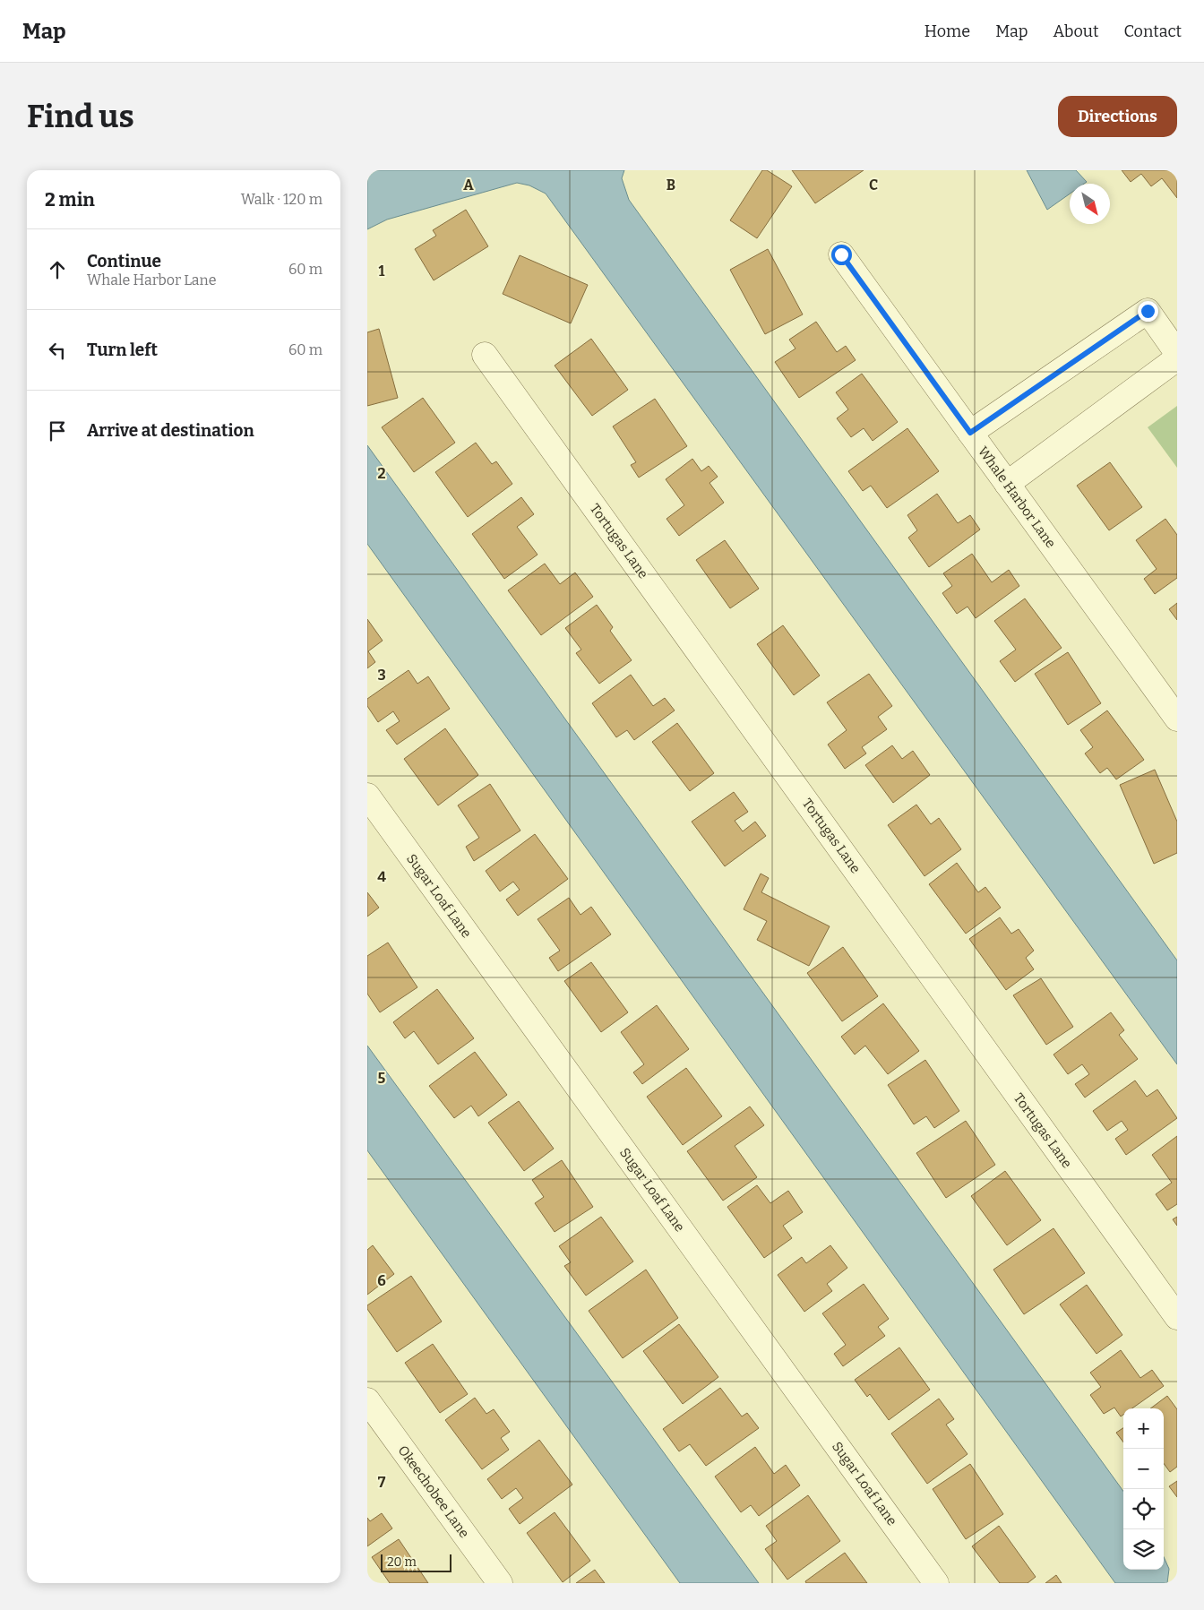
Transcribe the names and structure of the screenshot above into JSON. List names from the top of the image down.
{
  "streets": {
    "street": [
      "Whale Harbor Lane",
      "Tortugas Lane",
      "Sugar Loaf Lane",
      "Okeechobee Lane"
    ]
  },
  "scale_bar": "20 m",
  "north": "bottom right",
  "page": {
    "header": "Map",
    "nav": [
      "Home",
      "Map",
      "About",
      "Contact"
    ],
    "buttons": "Directions",
    "title": "Find us",
    "heading": ["2 min", "Walk · 120 m"],
    "list": [
      ["Continue", "Whale Harbor Lane", "60 m"],
      ["Turn left", "60 m"],
      "Arrive at destination"
    ],
    "map_buttons": ["+", "−"],
    "scale": "20 m"
  },
  "grid": {
    "columns": ["A", "B", "C"],
    "rows": [
      "1",
      "2",
      "3",
      "4",
      "5",
      "6",
      "7"
    ]
  }
}
